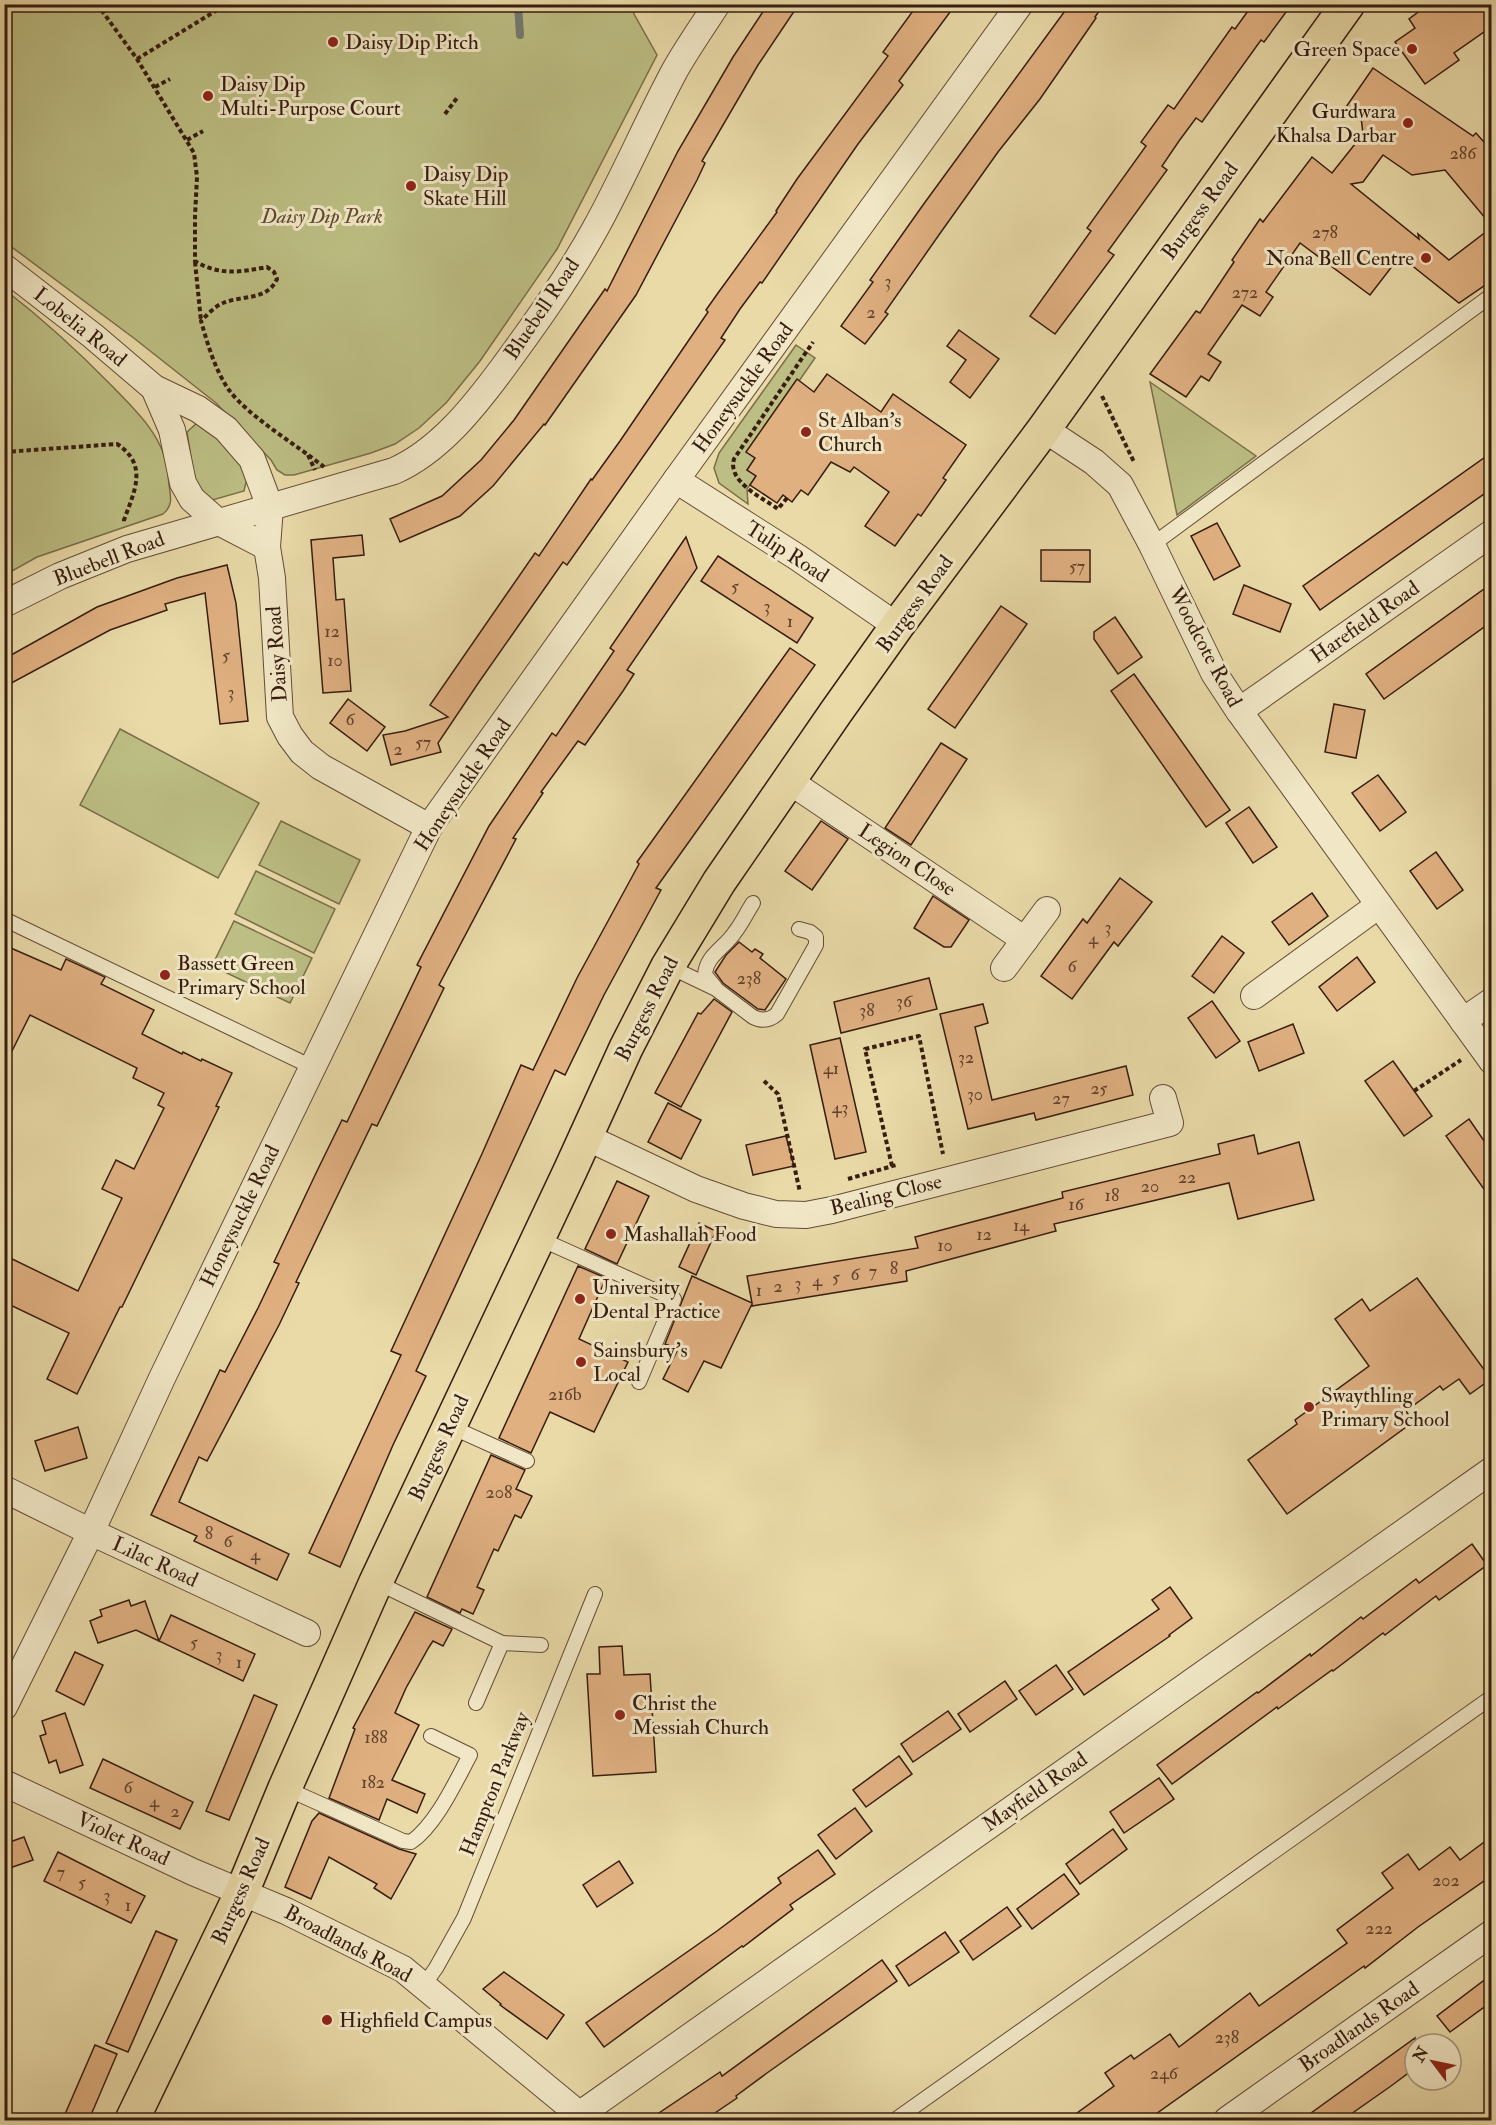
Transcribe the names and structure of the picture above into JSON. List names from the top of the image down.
{
  "streets": {
    "main road": ["Burgess Road"],
    "street": [
      "Bluebell Road",
      "Lobelia Road",
      "Honeysuckle Road",
      "Tulip Road",
      "Harefield Road",
      "Woodcote Road",
      "Daisy Road",
      "Legion Close",
      "Bealing Close",
      "Lilac Road",
      "Mayfield Road",
      "Violet Road",
      "Broadlands Road"
    ],
    "lane": ["Hampton Parkway"]
  },
  "crossings": [
    ["Burgess Road", "Tulip Road"],
    ["Burgess Road", "Woodcote Road"],
    ["Burgess Road", "Legion Close"],
    ["Burgess Road", "Bealing Close"],
    ["Burgess Road", "Violet Road"],
    ["Burgess Road", "Broadlands Road"],
    ["Bluebell Road", "Lobelia Road"],
    ["Bluebell Road", "Daisy Road"],
    ["Lobelia Road", "Daisy Road"],
    ["Honeysuckle Road", "Tulip Road"],
    ["Honeysuckle Road", "Daisy Road"],
    ["Honeysuckle Road", "Lilac Road"],
    ["Harefield Road", "Woodcote Road"],
    ["Hampton Parkway", "Broadlands Road"],
    ["Mayfield Road", "Broadlands Road"],
    ["Violet Road", "Broadlands Road"]
  ],
  "parks": ["Daisy Dip Park"],
  "places": [
    "Daisy Dip Pitch",
    "Green Space",
    "Daisy Dip Multi-Purpose Court",
    "Gurdwara Khalsa Darbar",
    "Daisy Dip Skate Hill",
    "Nona Bell Centre",
    "St Alban's Church",
    "Bassett Green Primary School",
    "Mashallah Food",
    "University Dental Practice",
    "Sainsbury's Local",
    "Swaythling Primary School",
    "Christ the Messiah Church",
    "Highfield Campus"
  ],
  "house_numbers": [
    "286",
    "278",
    "3",
    "272",
    "2",
    "57",
    "5",
    "3",
    "1",
    "12",
    "5",
    "10",
    "3",
    "6",
    "57",
    "2",
    "3",
    "4",
    "6",
    "238",
    "36",
    "38",
    "32",
    "41",
    "25",
    "30",
    "27",
    "43",
    "22",
    "20",
    "18",
    "16",
    "14",
    "12",
    "10",
    "8",
    "7",
    "6",
    "5",
    "4",
    "3",
    "2",
    "1",
    "216b",
    "208",
    "8",
    "6",
    "4",
    "5",
    "3",
    "1",
    "188",
    "182",
    "6",
    "4",
    "2",
    "7",
    "202",
    "5",
    "3",
    "1",
    "222",
    "238",
    "246"
  ],
  "north": "top left"
}
